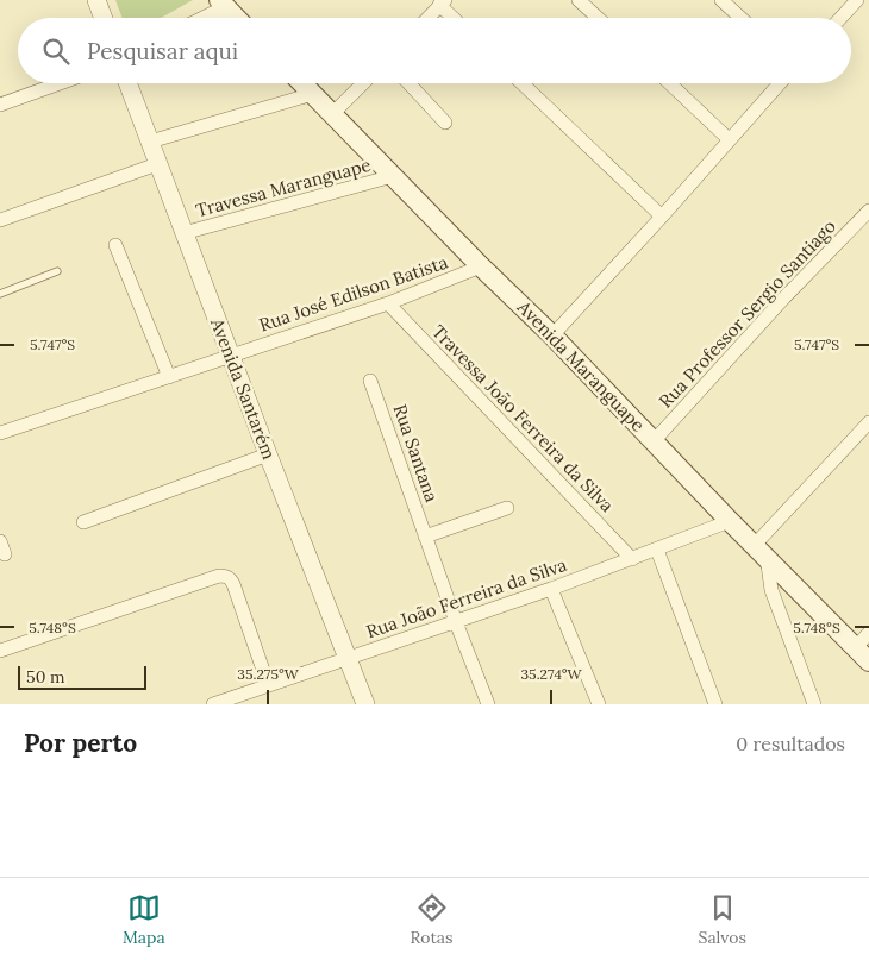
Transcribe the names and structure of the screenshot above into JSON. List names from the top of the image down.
{
  "streets": {
    "main road": ["Avenida Maranguape"],
    "street": [
      "Travessa Maranguape",
      "Rua José Edilson Batista",
      "Rua Professor Sergio Santiago",
      "Avenida Santarém",
      "Travessa João Ferreira da Silva",
      "Rua Santana",
      "Rua João Ferreira da Silva"
    ]
  },
  "crossings": [
    ["Travessa Maranguape", "Avenida Maranguape"],
    ["Travessa Maranguape", "Avenida Santarém"],
    ["Rua José Edilson Batista", "Avenida Maranguape"],
    ["Rua José Edilson Batista", "Avenida Santarém"],
    ["Rua José Edilson Batista", "Travessa João Ferreira da Silva"],
    ["Rua Professor Sergio Santiago", "Avenida Maranguape"],
    ["Avenida Maranguape", "Rua João Ferreira da Silva"],
    ["Avenida Santarém", "Rua João Ferreira da Silva"],
    ["Travessa João Ferreira da Silva", "Rua João Ferreira da Silva"],
    ["Rua Santana", "Rua João Ferreira da Silva"]
  ],
  "scale_bar": "50 m",
  "page": {
    "search": "Pesquisar aqui",
    "scale": "50 m",
    "heading": ["Por perto", "0 resultados"],
    "nav": ["Mapa", "Rotas", "Salvos"]
  },
  "coordinates": [
    "5.747°S",
    "5.748°S",
    "35.275°W",
    "35.274°W"
  ]
}
